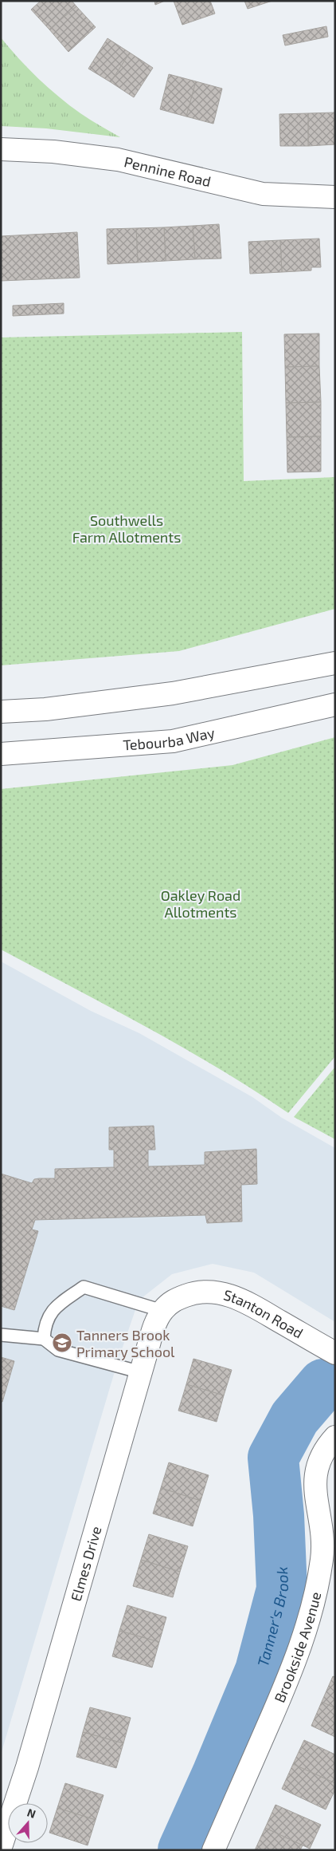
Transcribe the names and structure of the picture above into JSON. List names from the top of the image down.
{
  "streets": {
    "street": [
      "Pennine Road",
      "Tebourba Way",
      "Stanton Road",
      "Elmes Drive",
      "Brookside Avenue"
    ]
  },
  "crossings": [
    ["Stanton Road", "Elmes Drive"]
  ],
  "water": ["Tanner's Brook"],
  "parks": ["Southwells Farm Allotments", "Oakley Road Allotments"],
  "places": {
    "school or university": ["Tanners Brook Primary School"]
  },
  "north": "top"
}
